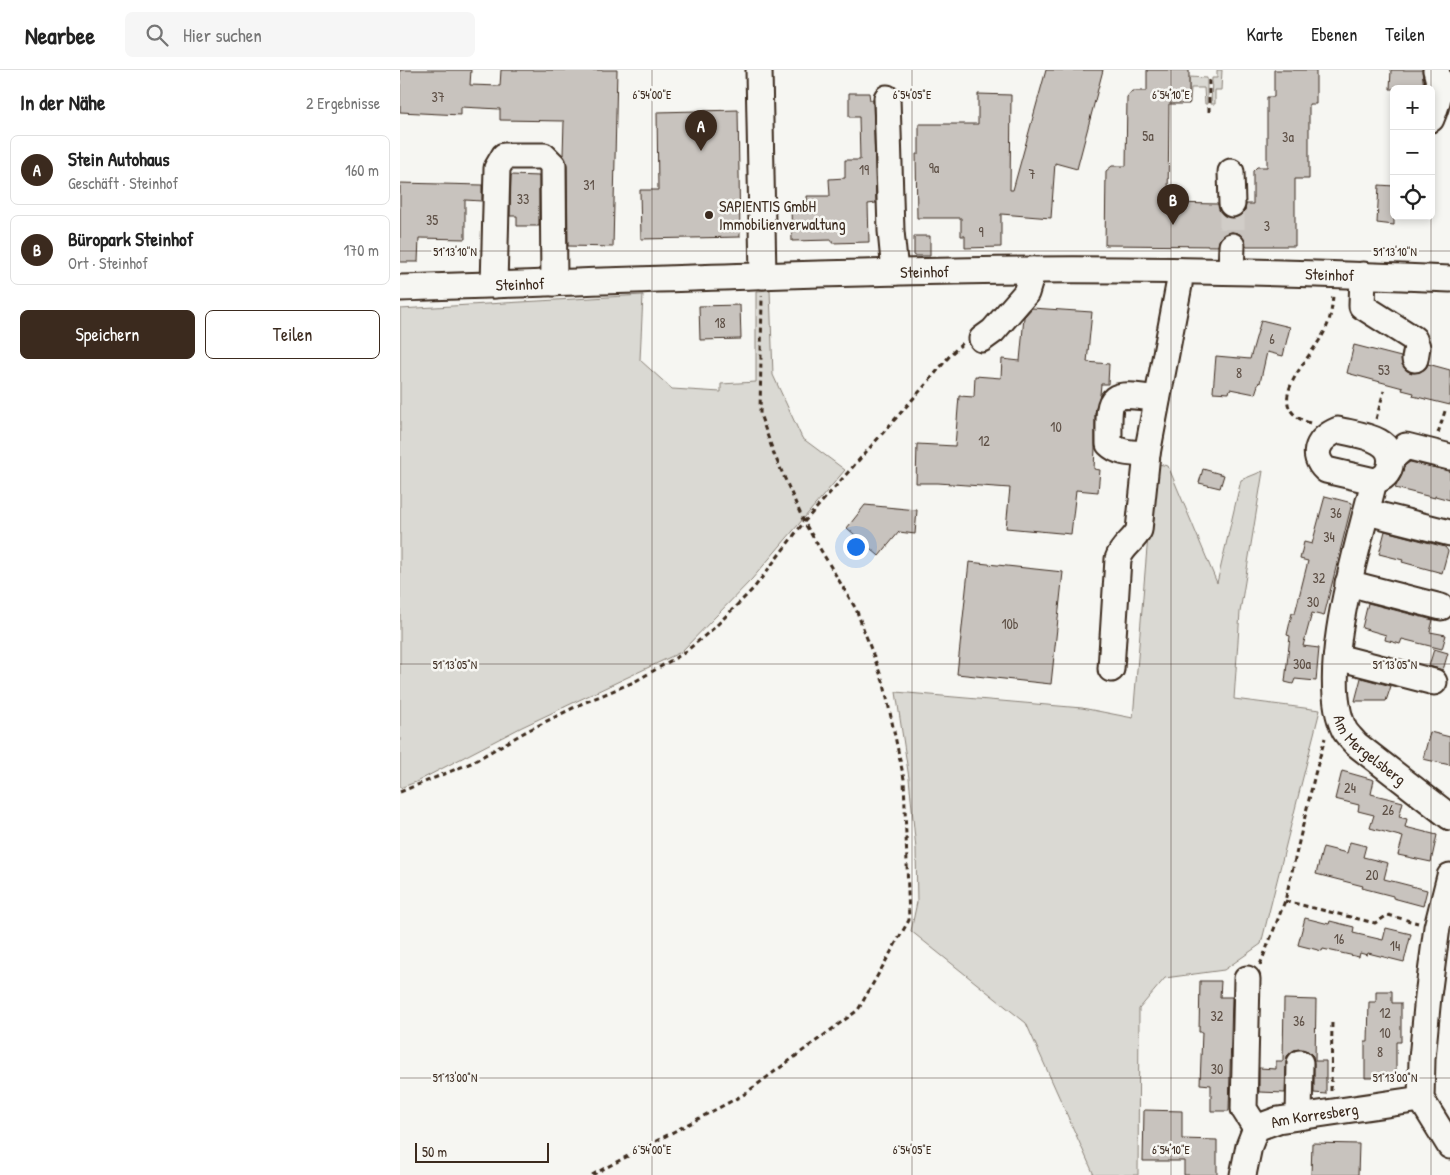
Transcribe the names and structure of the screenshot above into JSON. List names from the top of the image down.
{
  "streets": {
    "street": ["Steinhof", "Am Mergelsberg", "Am Korresberg"]
  },
  "places": ["SAPIENTIS GmbH Immobilienverwaltung"],
  "house_numbers": [
    "37",
    "5a",
    "3a",
    "9a",
    "19",
    "7",
    "31",
    "33",
    "35",
    "3",
    "9",
    "18",
    "6",
    "53",
    "8",
    "10",
    "12",
    "36",
    "34",
    "32",
    "30",
    "10b",
    "30a",
    "24",
    "26",
    "20",
    "16",
    "14",
    "12",
    "32",
    "36",
    "10",
    "8",
    "30"
  ],
  "scale_bar": "50 m",
  "page": {
    "header": "Nearbee",
    "search": "Hier suchen",
    "nav": ["Karte", "Ebenen", "Teilen"],
    "heading": ["In der Nähe", "2 Ergebnisse"],
    "map_buttons": ["+", "−"],
    "pins": ["A", "B"],
    "list": [
      {
        "mark": "A",
        "name": "Stein Autohaus",
        "note": "Geschäft · Steinhof",
        "value": "160 m"
      },
      {
        "mark": "B",
        "name": "Büropark Steinhof",
        "note": "Ort · Steinhof",
        "value": "170 m"
      }
    ],
    "buttons": ["Speichern", "Teilen"],
    "scale": "50 m"
  },
  "coordinates": [
    "6°54'00\"E",
    "6°54'05\"E",
    "6°54'10\"E",
    "51°13'10\"N",
    "51°13'05\"N",
    "51°13'00\"N"
  ]
}
